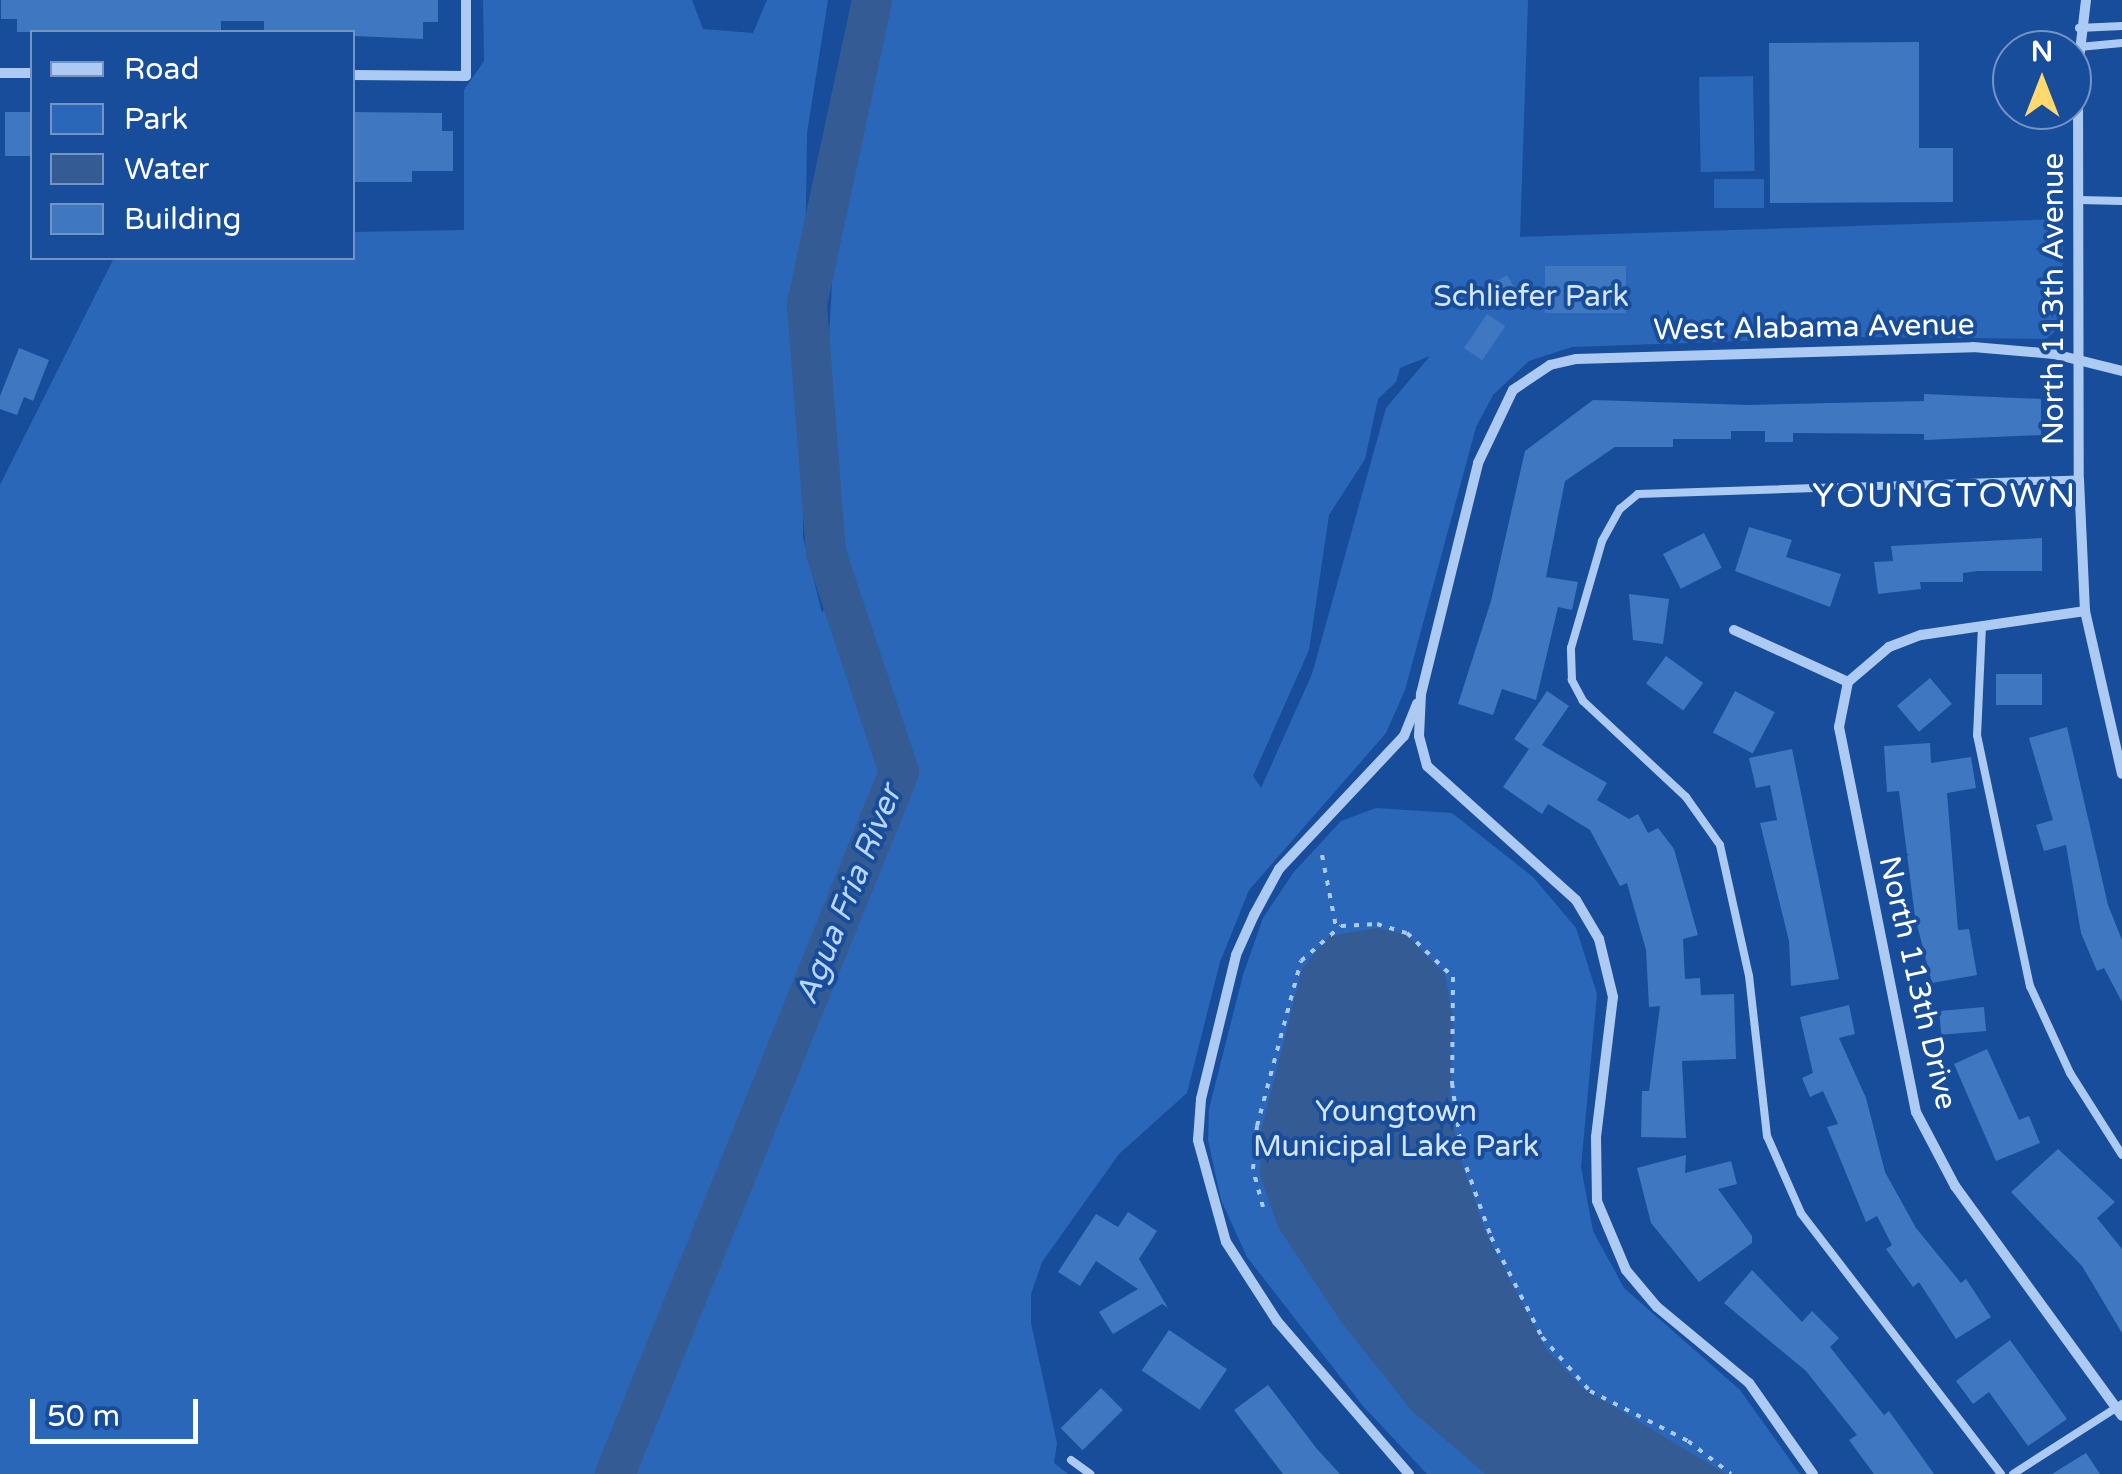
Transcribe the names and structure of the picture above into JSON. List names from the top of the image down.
{
  "streets": {
    "street": ["North 113th Avenue", "West Alabama Avenue", "North 113th Drive"]
  },
  "crossings": [
    ["North 113th Avenue", "West Alabama Avenue"]
  ],
  "districts": ["YOUNGTOWN"],
  "water": ["Agua Fria River"],
  "parks": ["Schliefer Park", "Youngtown Municipal Lake Park"],
  "legend": [
    "Road",
    "Park",
    "Water",
    "Building"
  ],
  "scale_bar": "50 m",
  "north": "top"
}
